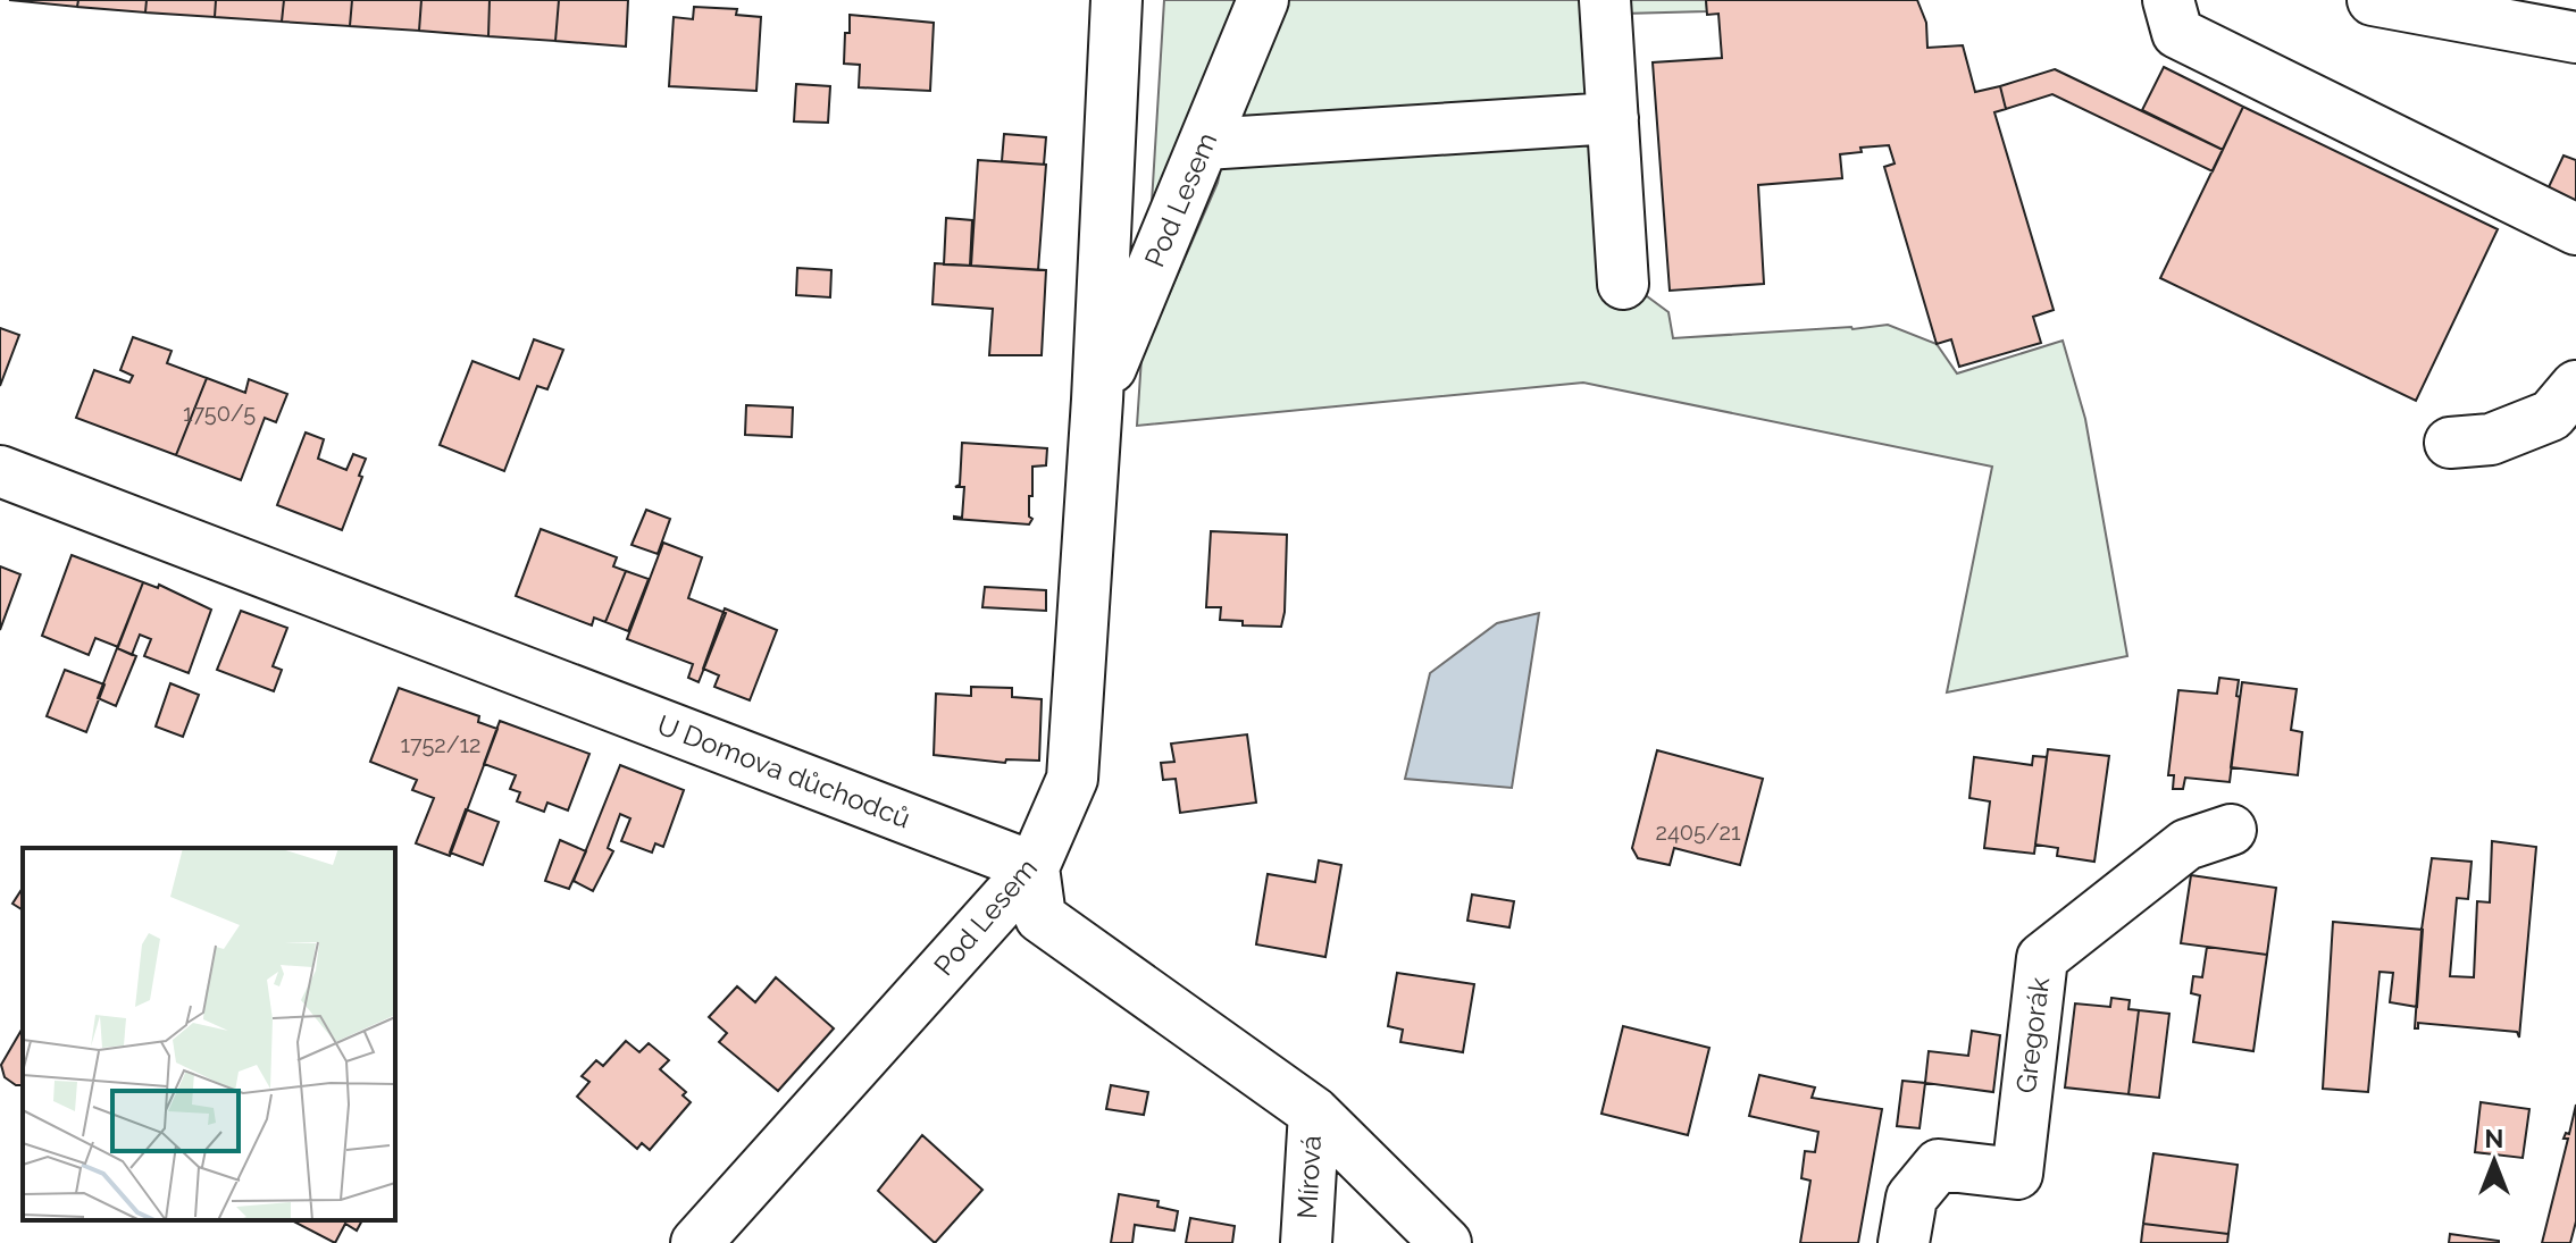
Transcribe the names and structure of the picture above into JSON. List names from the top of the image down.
{
  "streets": {
    "street": [
      "Pod Lesem",
      "U Domova důchodců",
      "Gregorák",
      "Mírová"
    ]
  },
  "crossings": [
    ["Pod Lesem", "U Domova důchodců"]
  ],
  "house_numbers": ["1750/5", "1752/12", "2405/21"],
  "north": "top"
}
